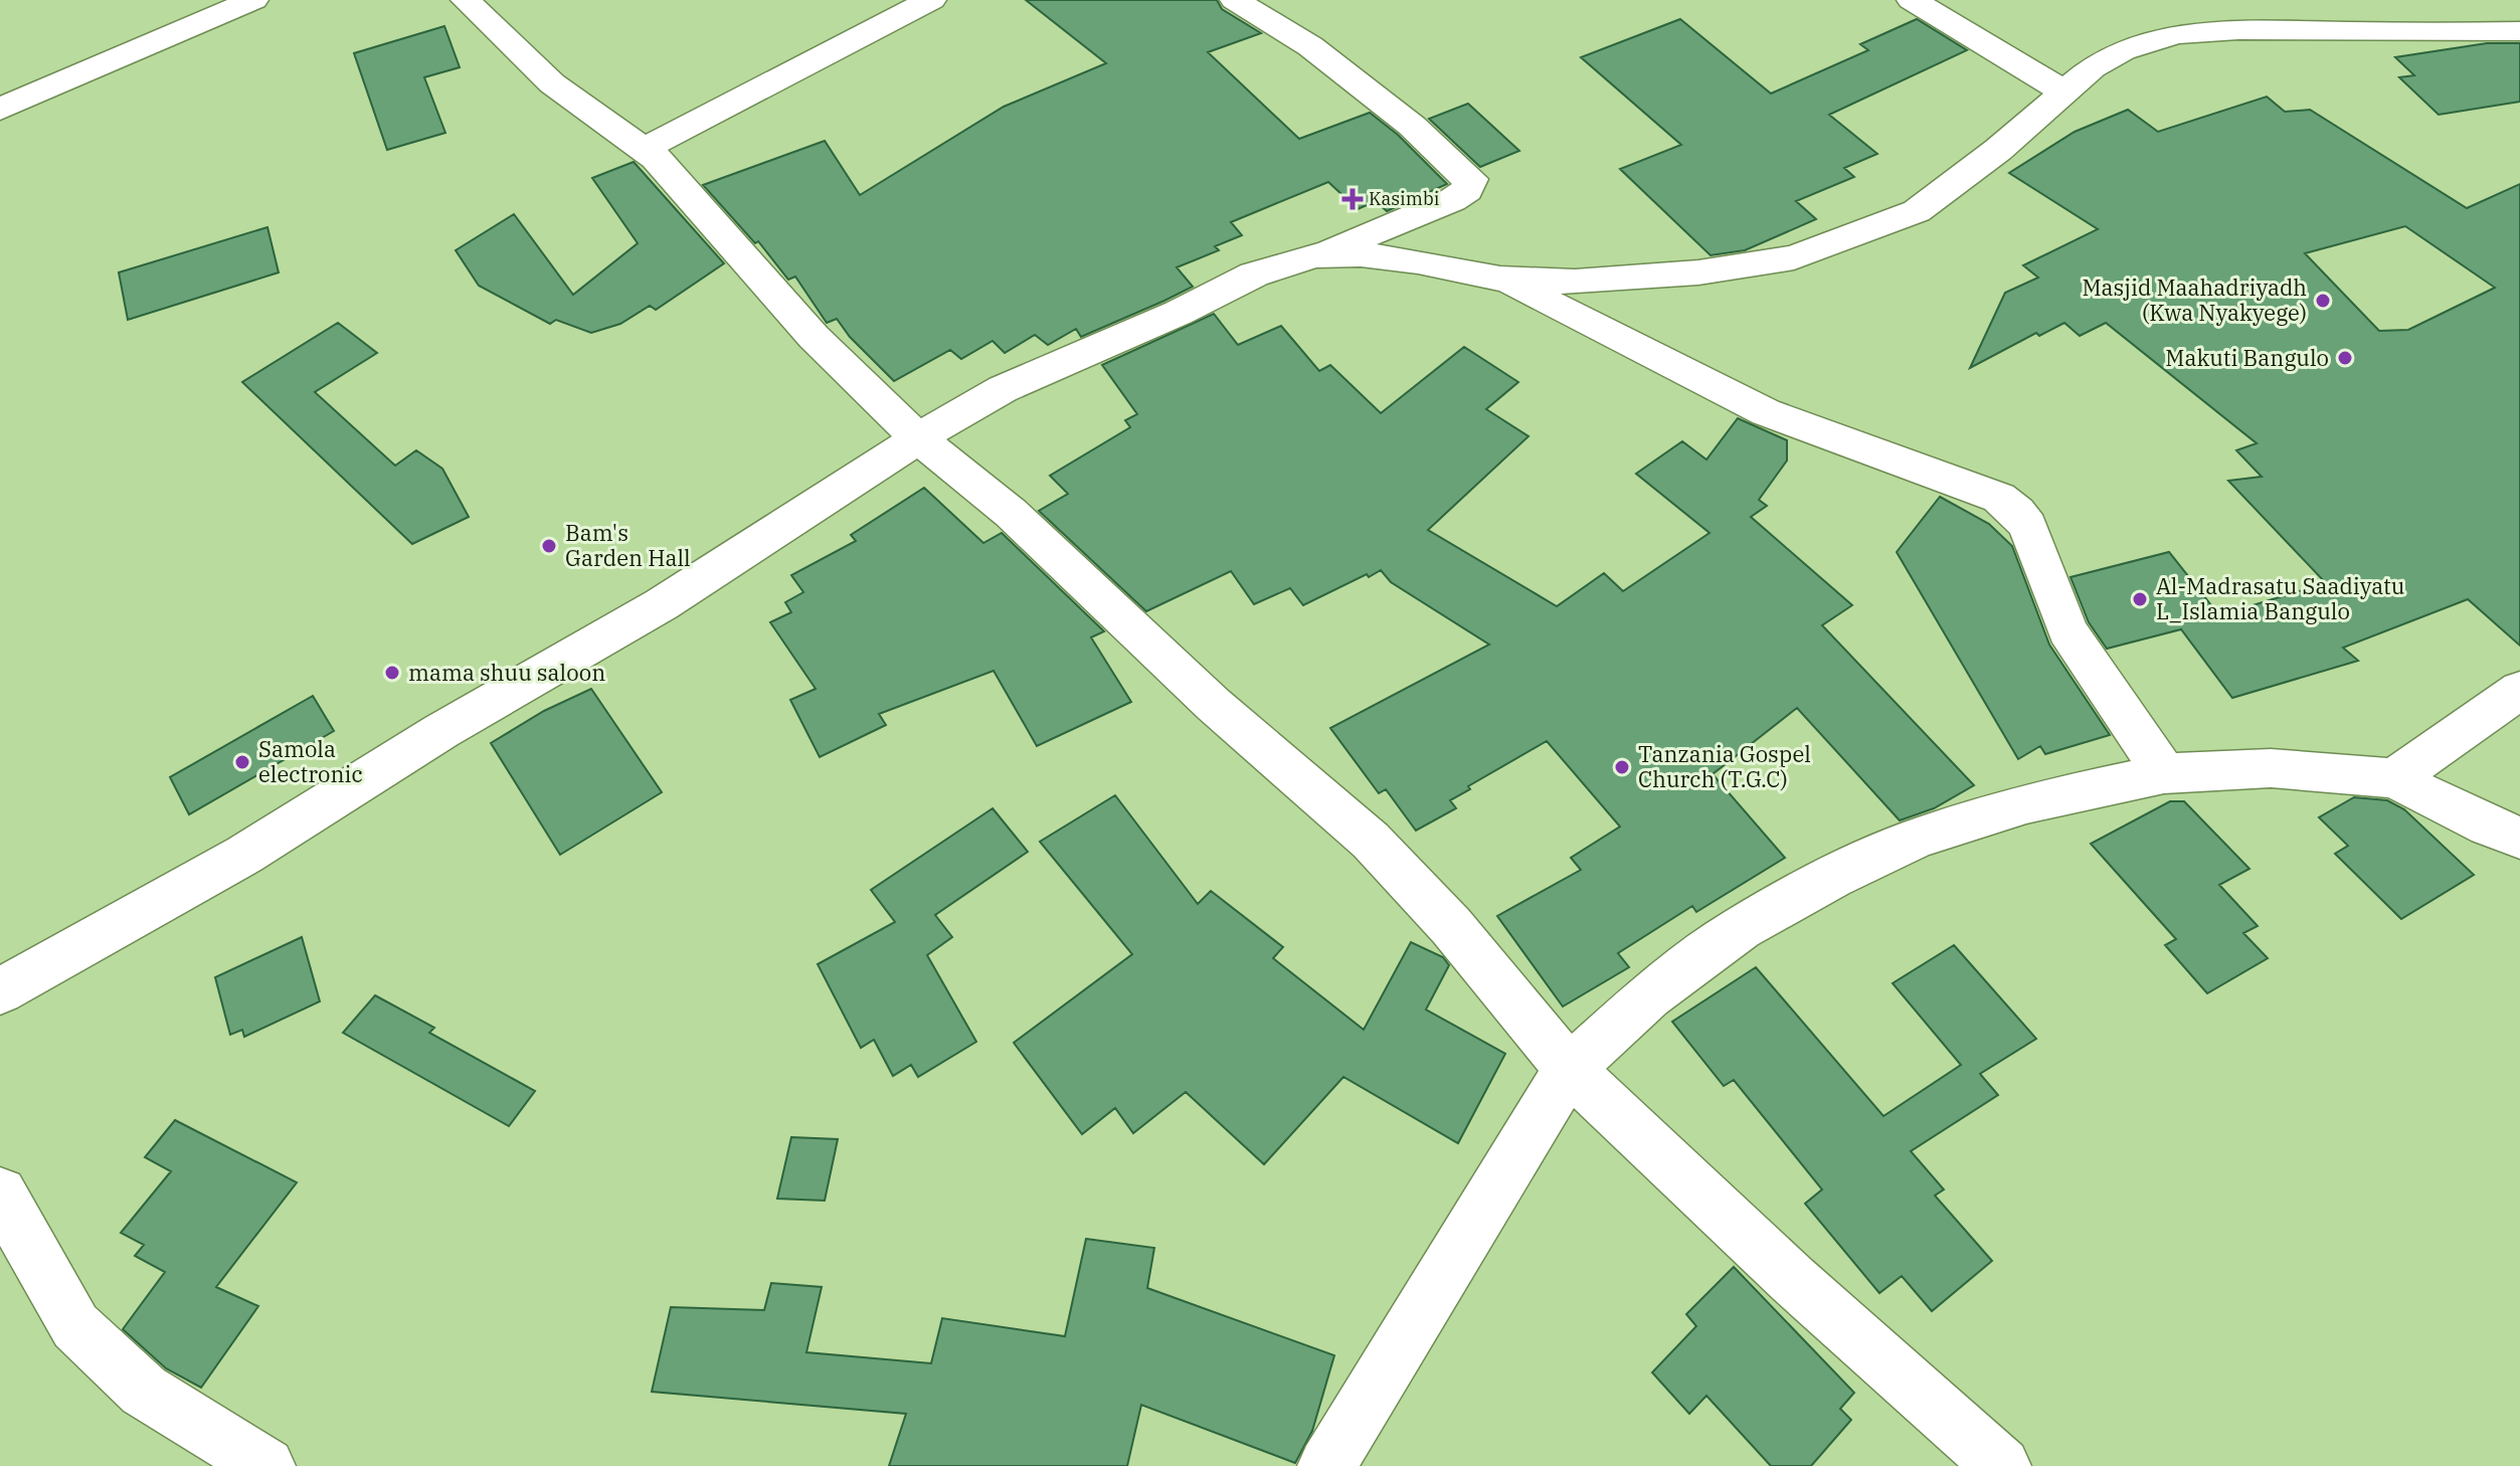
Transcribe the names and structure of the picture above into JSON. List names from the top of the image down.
{
  "places": {
    "health": ["Kasimbi"],
    "other": [
      "Masjid Maahadriyadh (Kwa Nyakyege)",
      "Makuti Bangulo",
      "Bam's Garden Hall",
      "Al-Madrasatu Saadiyatu L_Islamia Bangulo",
      "mama shuu saloon",
      "Samola electronic",
      "Tanzania Gospel Church (T.G.C)"
    ]
  }
}
